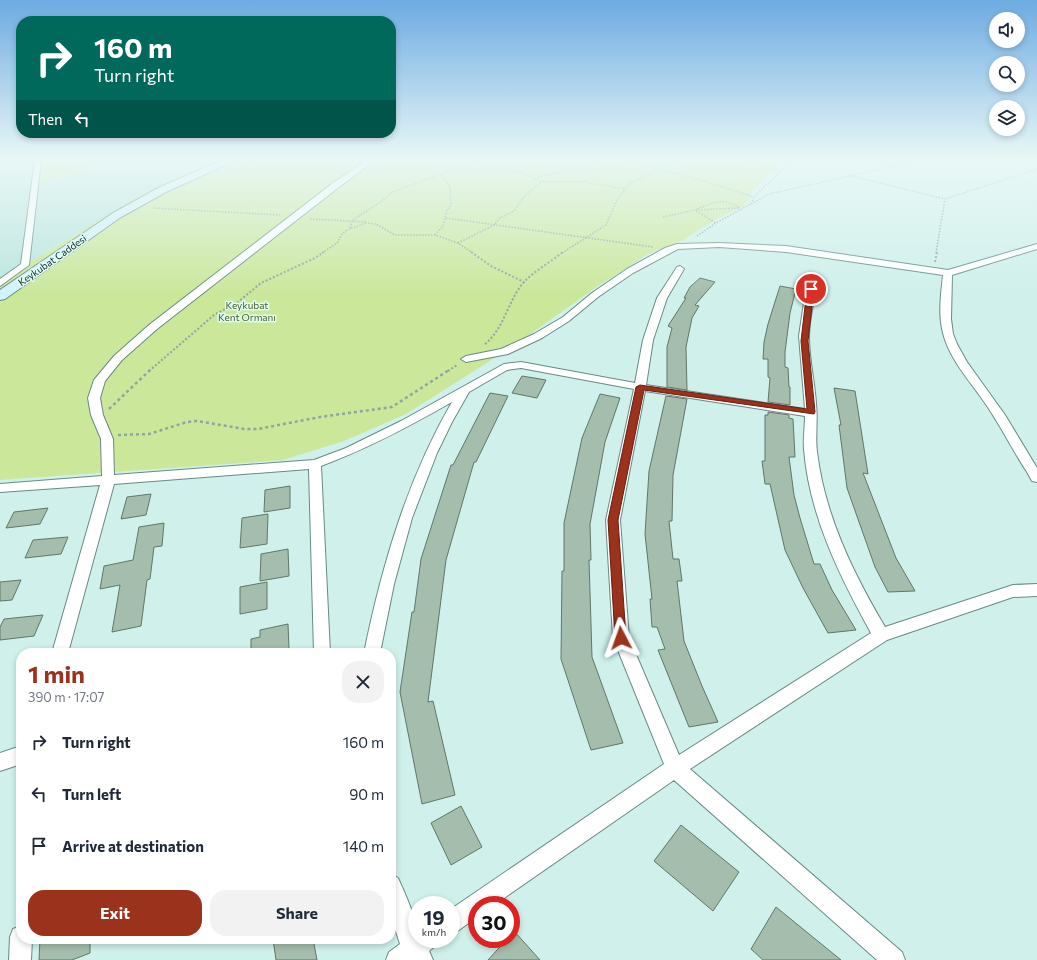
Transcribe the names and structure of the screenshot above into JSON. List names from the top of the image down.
{
  "streets": {
    "street": ["Keykubat Caddesi"]
  },
  "parks": ["Keykubat Kent Ormanı"],
  "page": {
    "turn": ["160 m", "Turn right"],
    "then": "Then",
    "heading": ["1 min", "390 m · 17:07"],
    "list": [
      {
        "name": "Turn right",
        "value": "160 m"
      },
      {
        "name": "Turn left",
        "value": "90 m"
      },
      {
        "name": "Arrive at destination",
        "value": "140 m"
      }
    ],
    "buttons": ["Exit", "Share"],
    "speed": "19 km/h",
    "limit": "30"
  }
}
